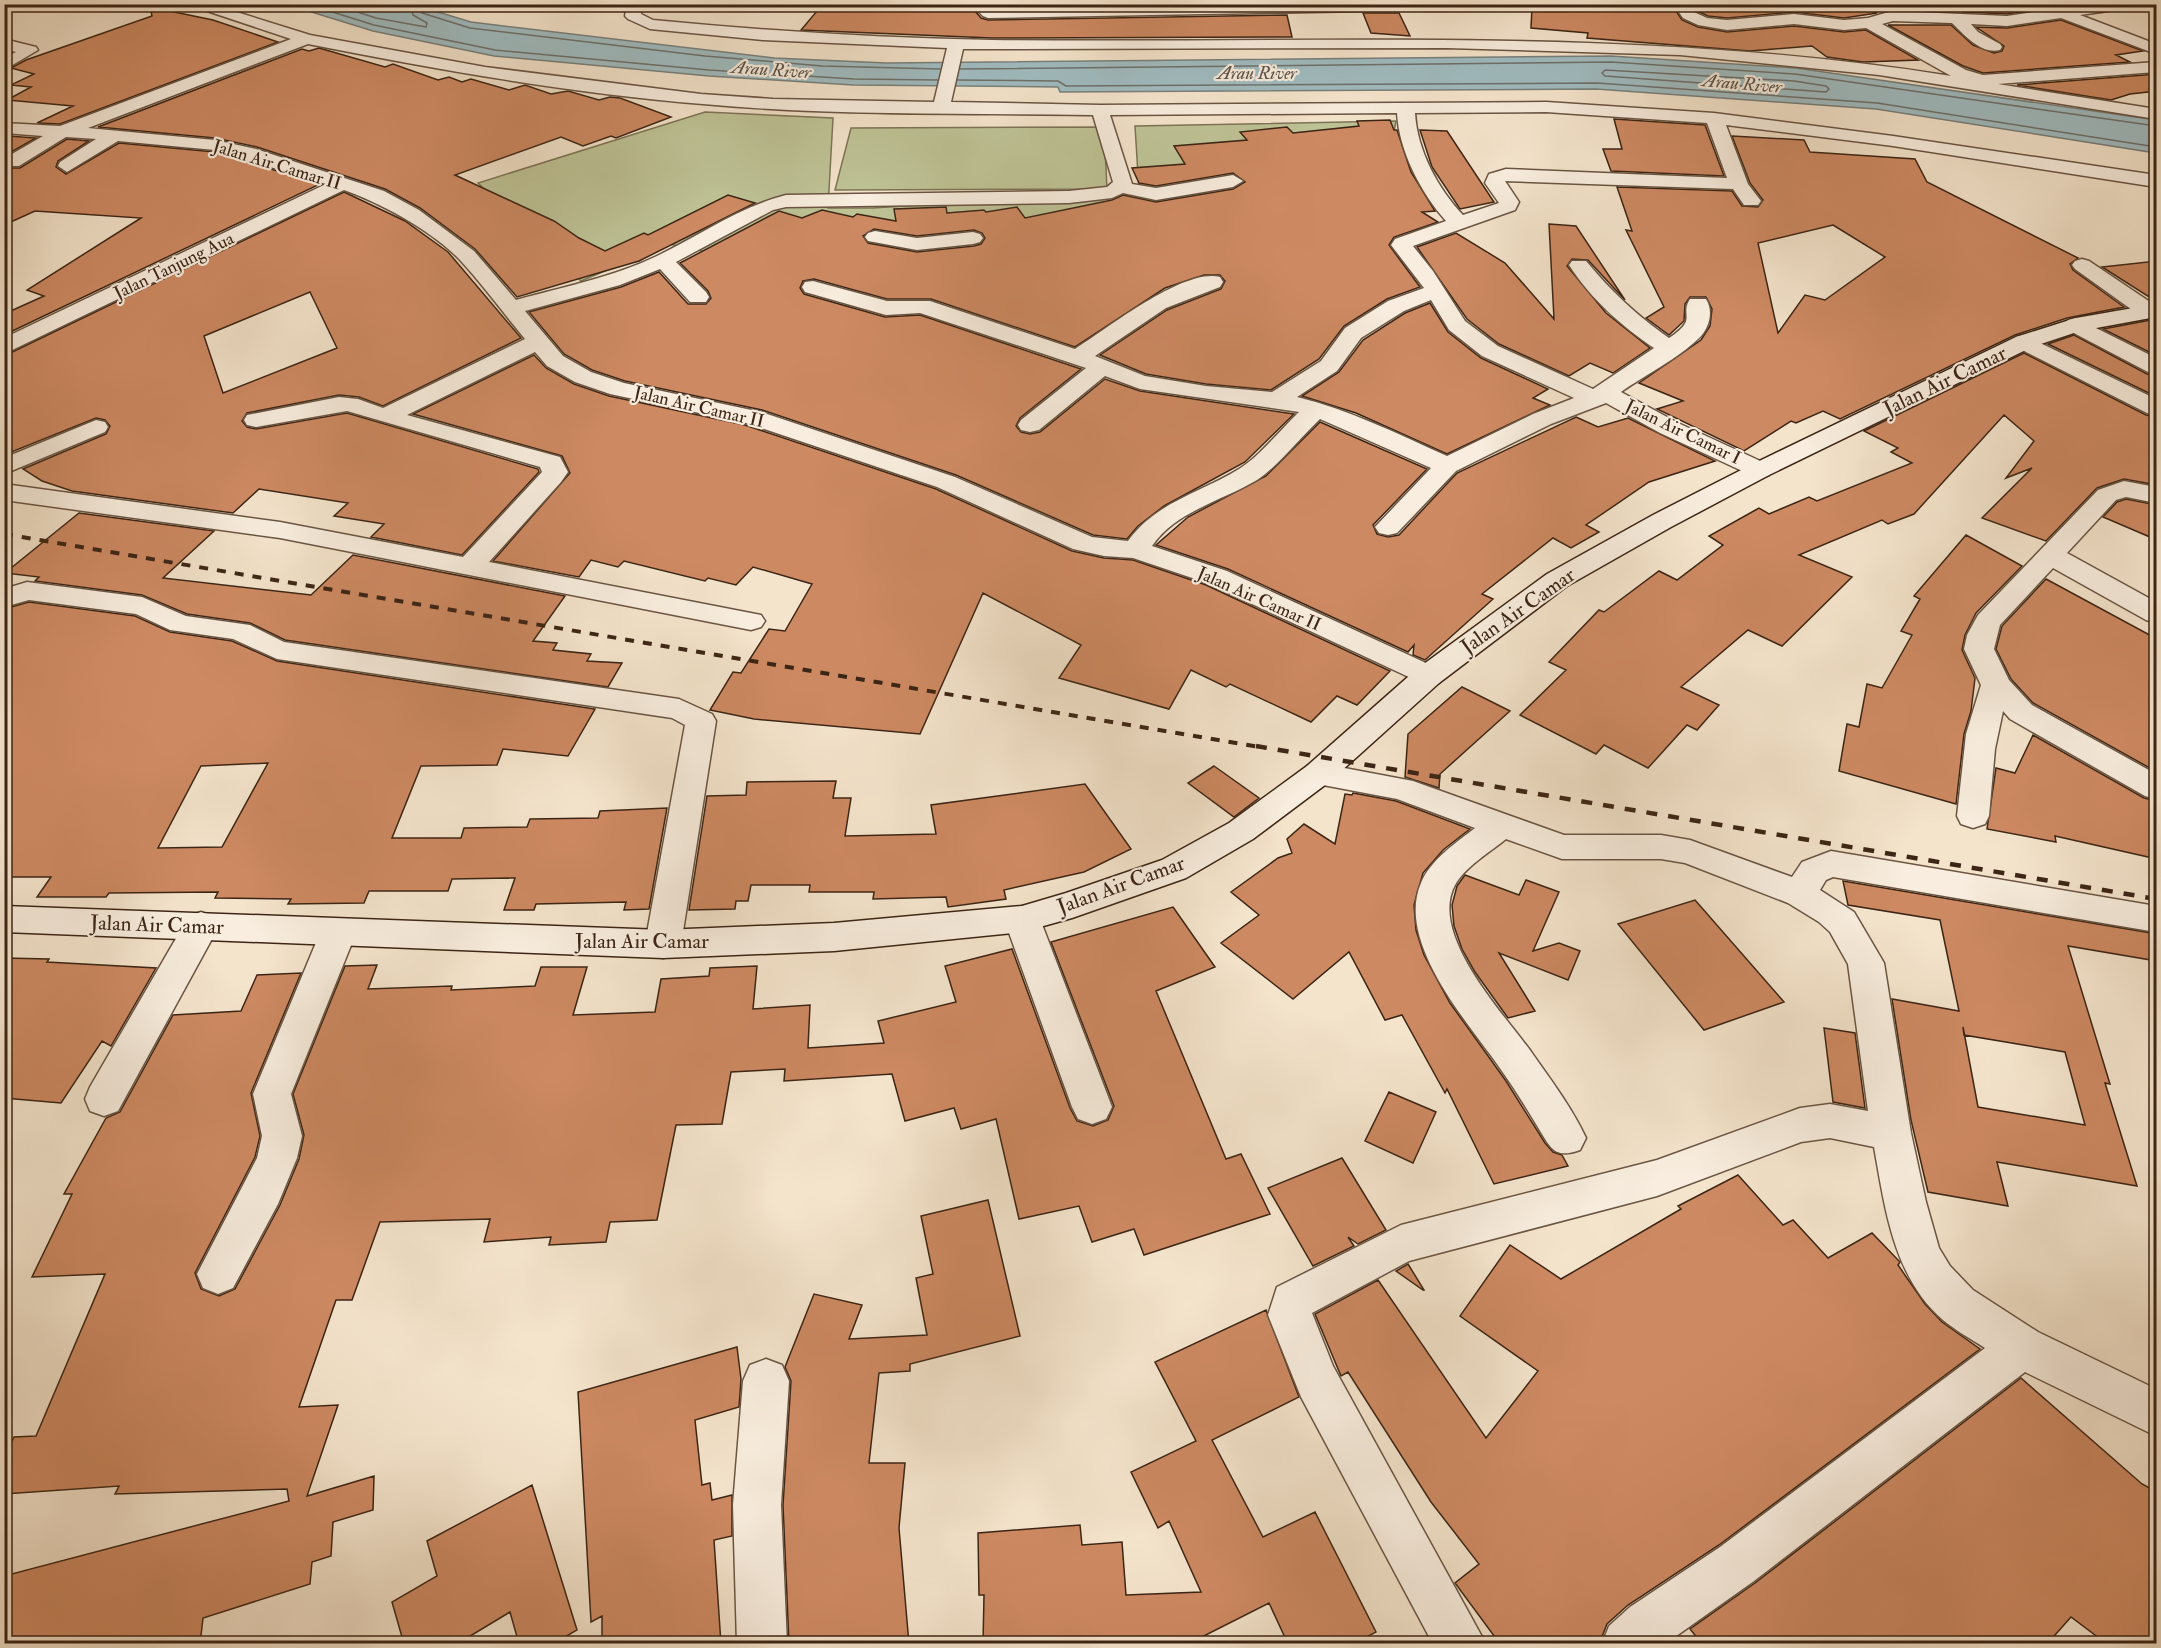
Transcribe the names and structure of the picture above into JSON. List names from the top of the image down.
{
  "streets": {
    "street": [
      "Jalan Air Camar II",
      "Jalan Tanjung Aua",
      "Jalan Air Camar",
      "Jalan Air Camar I"
    ]
  },
  "crossings": [
    ["Jalan Air Camar II", "Jalan Tanjung Aua"],
    ["Jalan Air Camar II", "Jalan Air Camar"],
    ["Jalan Air Camar", "Jalan Air Camar I"]
  ],
  "water": ["Arau River"]
}
